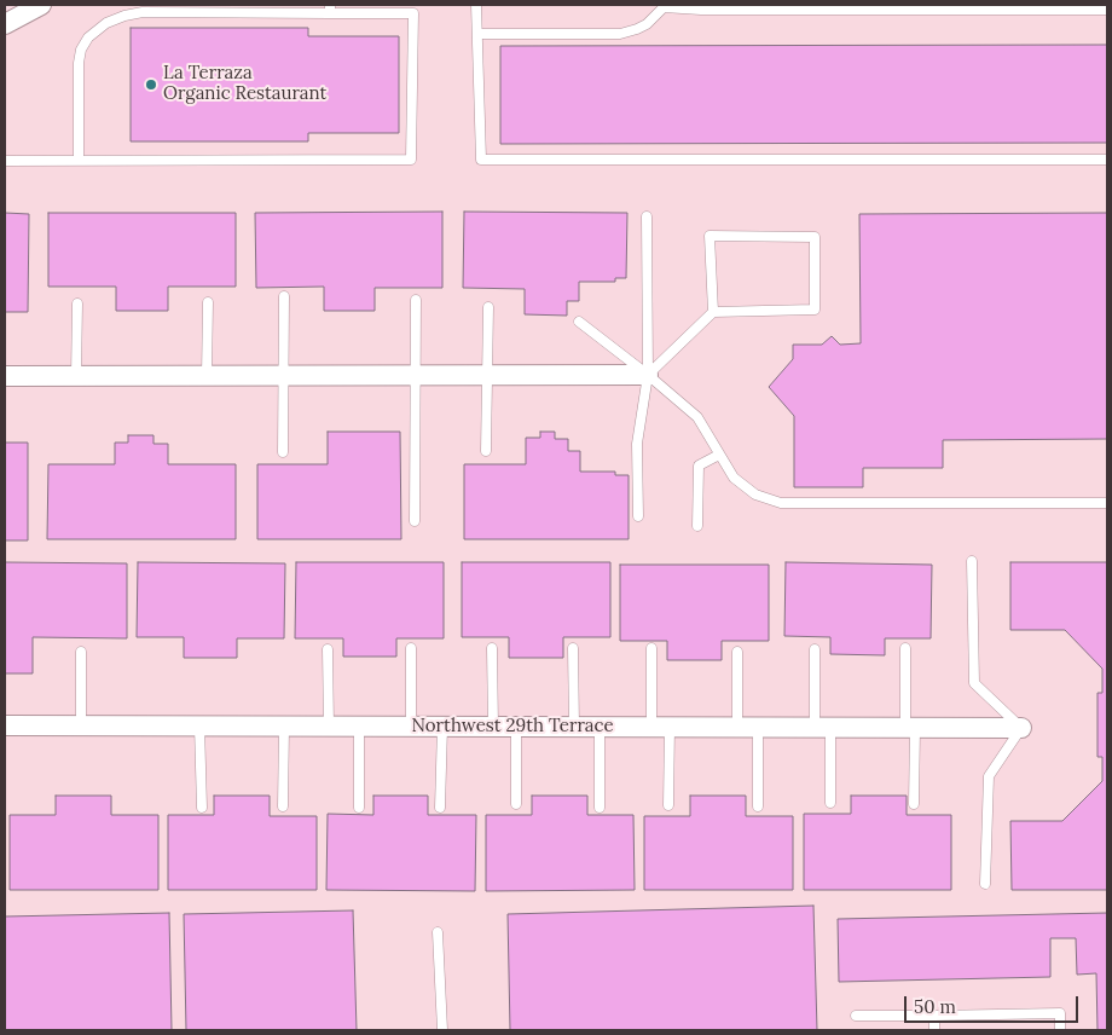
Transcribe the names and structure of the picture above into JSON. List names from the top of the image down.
{
  "streets": {
    "street": ["Northwest 29th Terrace"]
  },
  "places": ["La Terraza Organic Restaurant"],
  "scale_bar": "50 m"
}
